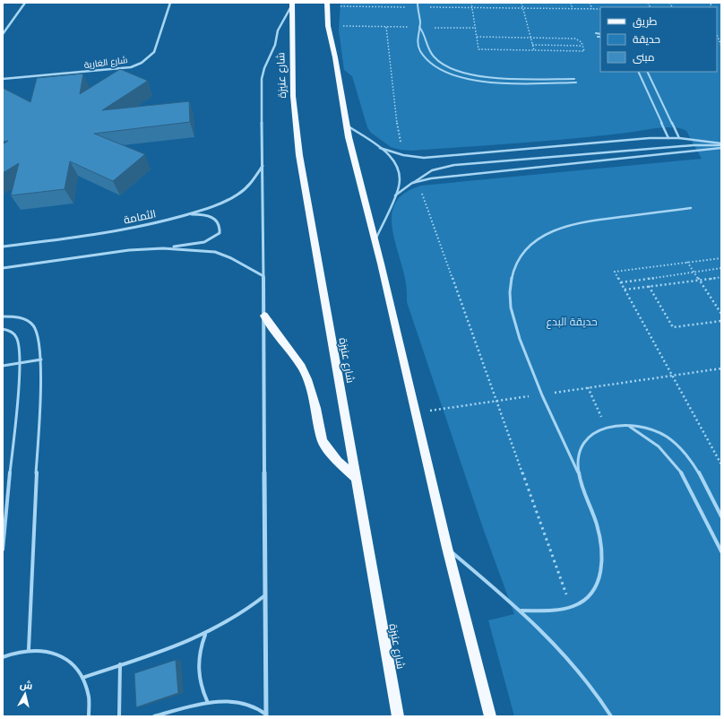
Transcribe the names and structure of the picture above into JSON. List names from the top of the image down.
{
  "streets": {
    "main road": ["شارع عنيزة"],
    "street": ["شارع الغارية", "الثمامة"]
  },
  "crossings": [
    ["شارع عنيزة", "الثمامة"]
  ],
  "parks": ["حديقة البدع"],
  "legend": ["طريق", "حديقة", "مبنى"],
  "north": "top"
}
